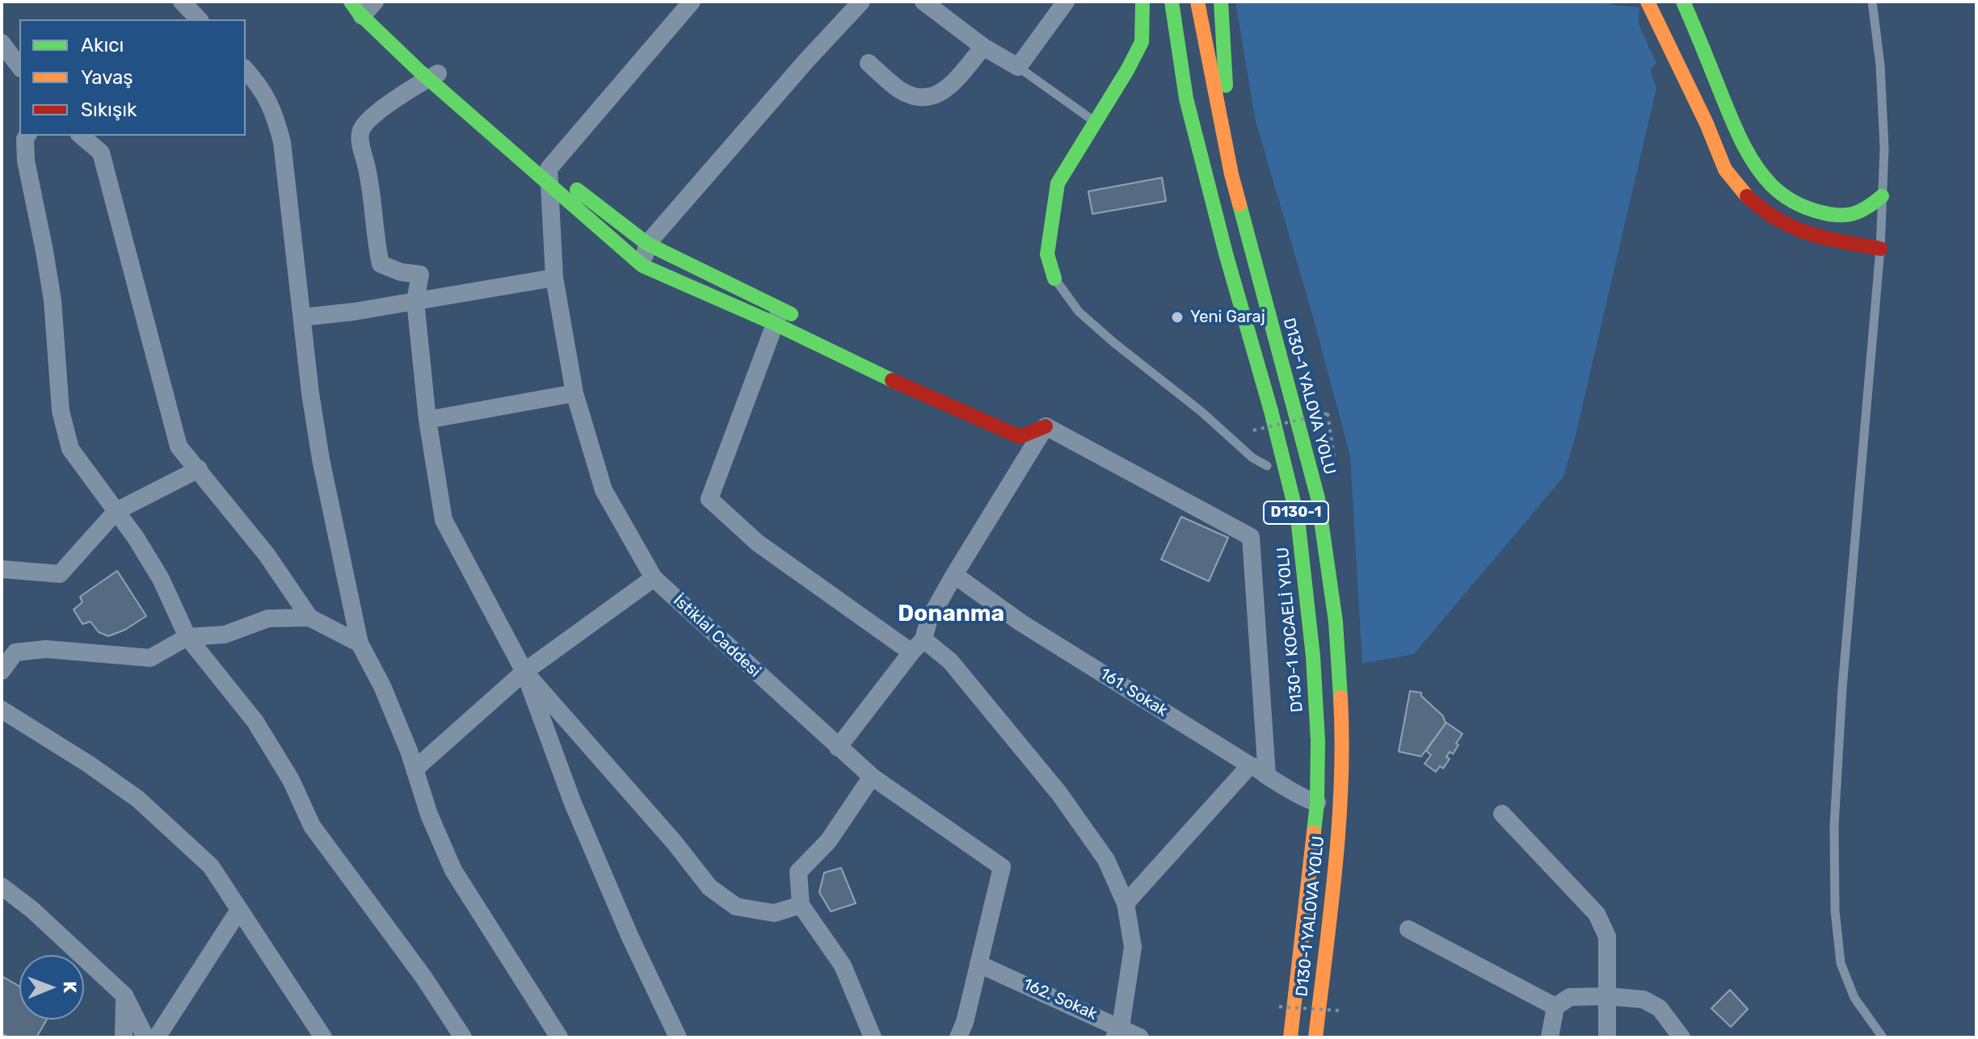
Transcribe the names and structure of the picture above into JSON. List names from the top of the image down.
{
  "streets": {
    "main road": ["D130-1 YALOVA YOLU", "D130-1", "D130-1 KOCAELİ YOLU"],
    "street": ["İstiklal Caddesi", "161. Sokak", "162. Sokak"]
  },
  "crossings": [
    ["D130-1 KOCAELİ YOLU", "161. Sokak"],
    ["İstiklal Caddesi", "162. Sokak"]
  ],
  "districts": ["Donanma"],
  "places": ["Yeni Garaj"],
  "legend": ["Akıcı", "Yavaş", "Sıkışık"],
  "north": "right"
}
